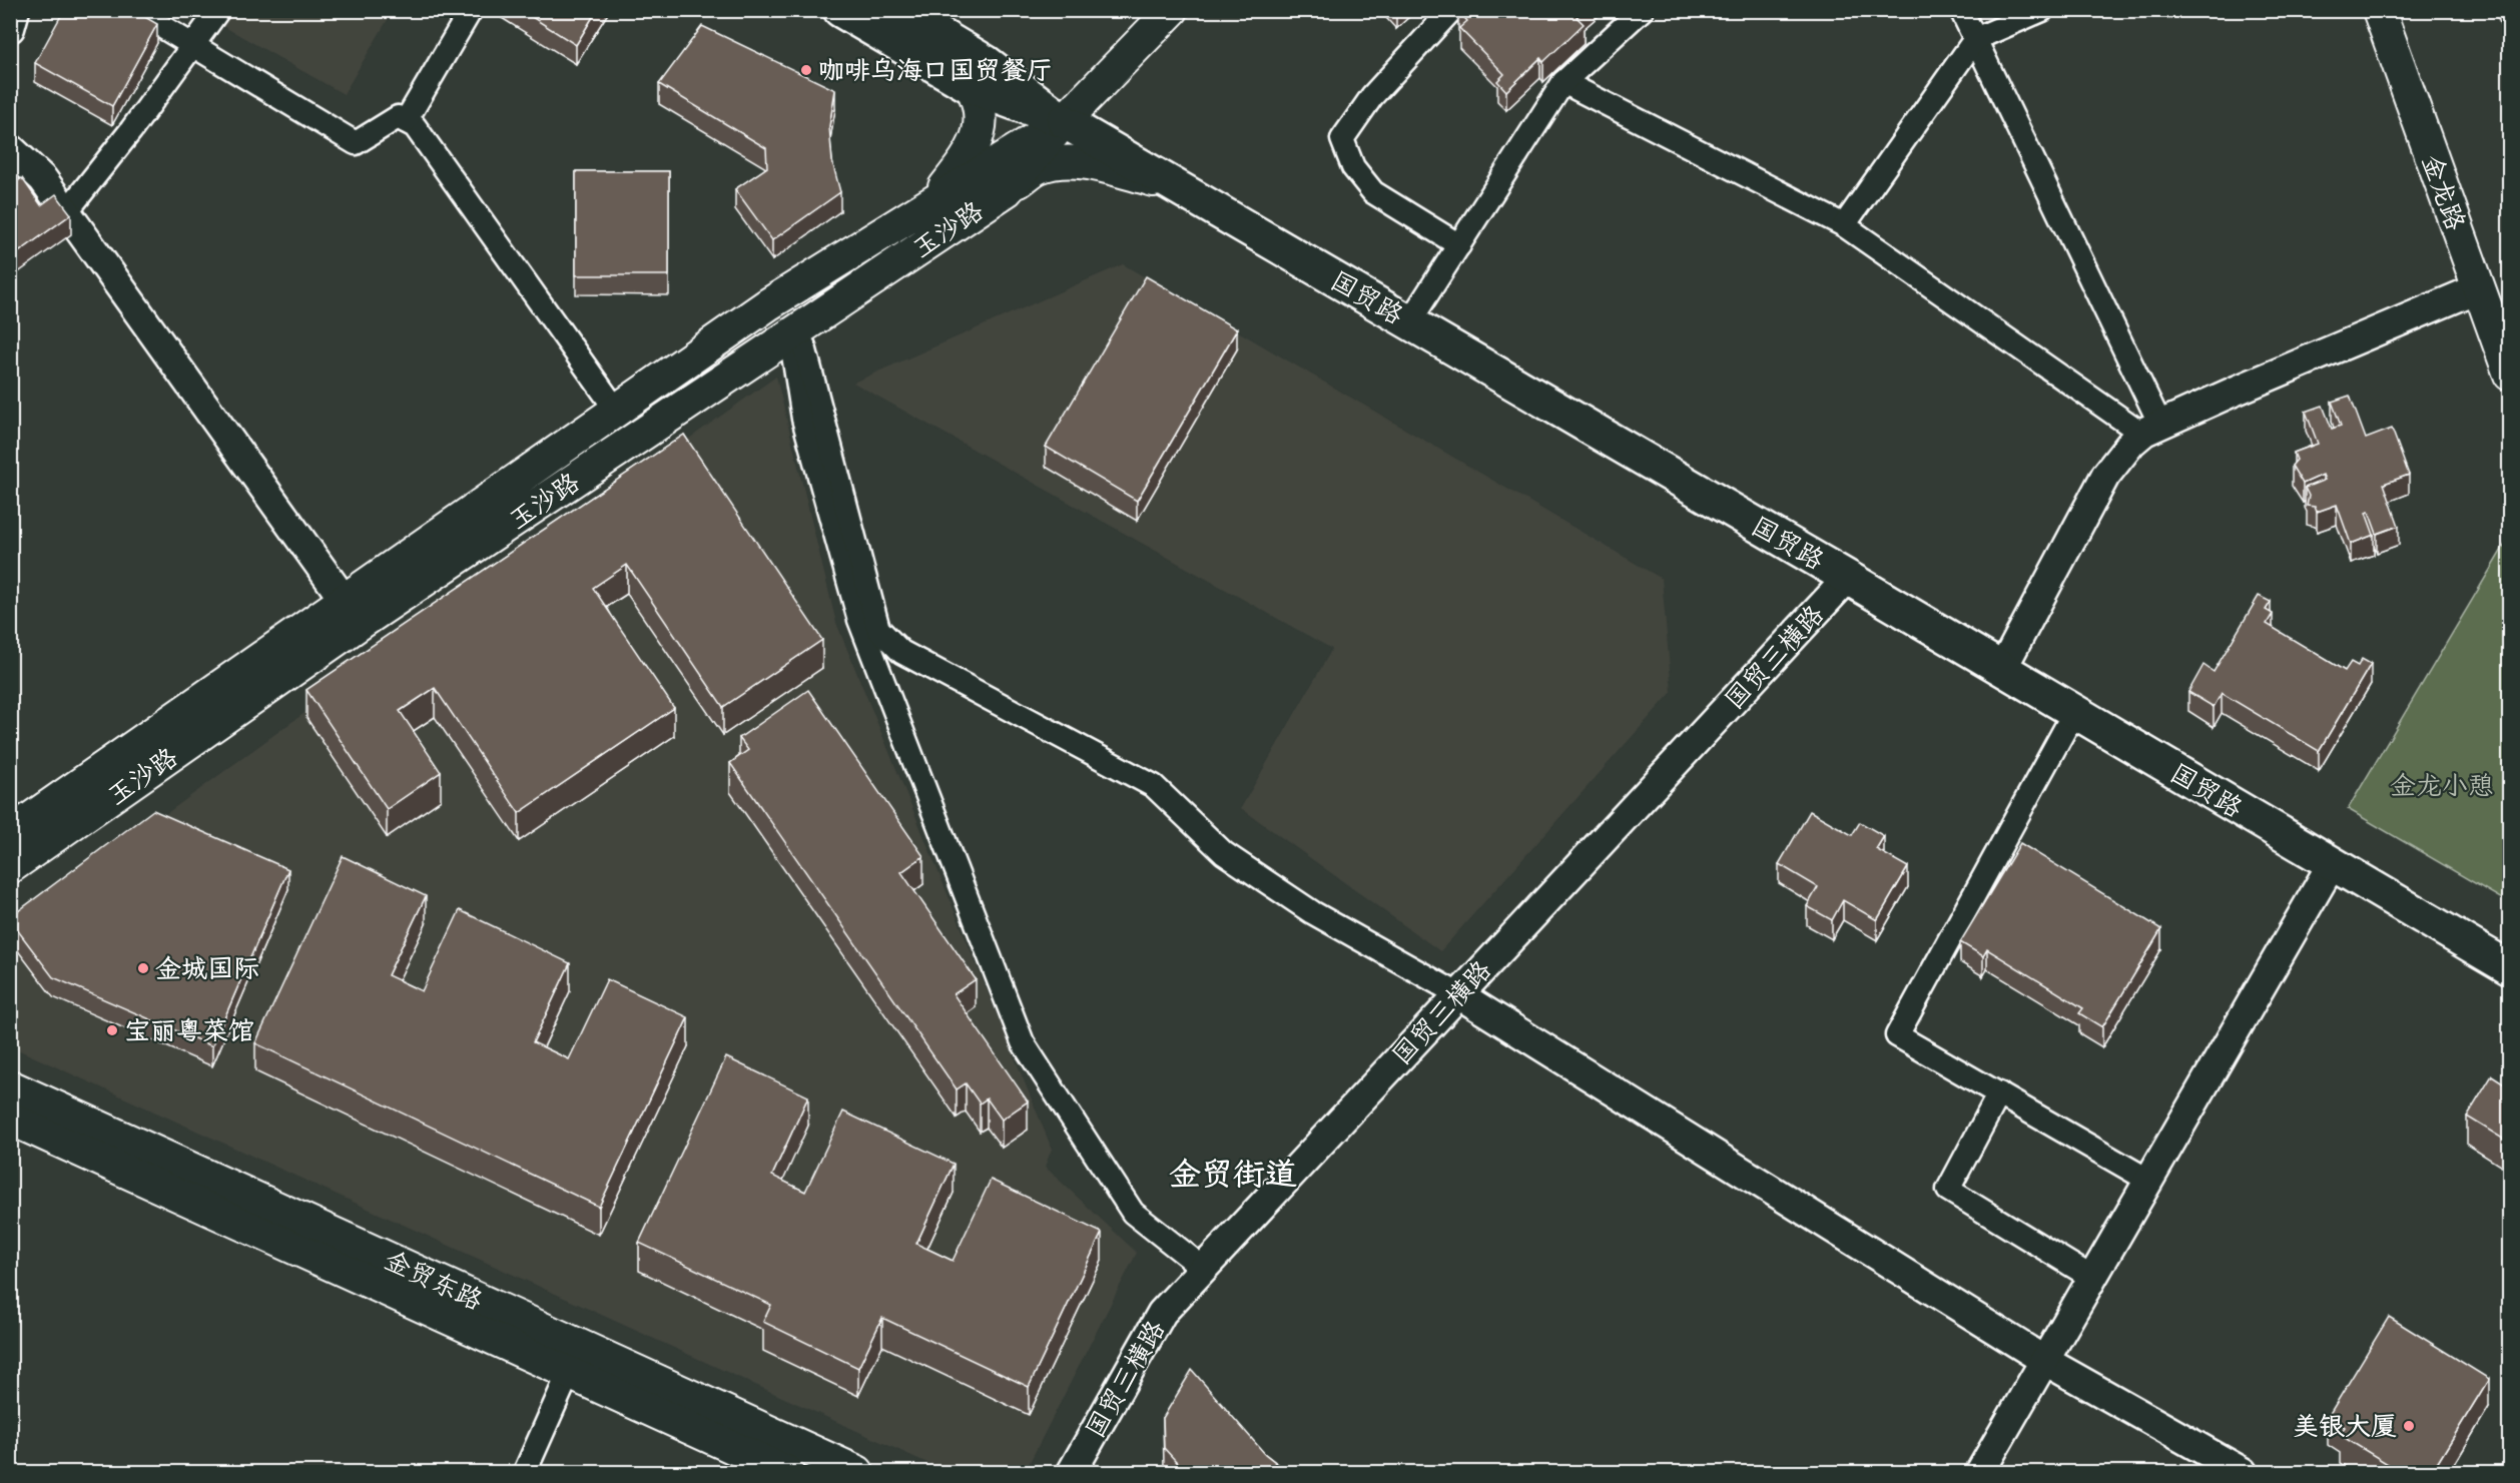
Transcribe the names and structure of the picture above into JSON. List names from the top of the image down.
{
  "streets": {
    "main road": [
      "金龙路",
      "玉沙路",
      "国贸路",
      "金贸东路"
    ],
    "street": ["国贸三横路"]
  },
  "crossings": [
    ["玉沙路", "国贸路"],
    ["国贸路", "国贸三横路"]
  ],
  "districts": ["金贸街道"],
  "parks": ["金龙小憩"],
  "places": [
    "咖啡乌海口国贸餐厅",
    "金城国际",
    "宝丽粤菜馆",
    "美银大厦"
  ]
}
